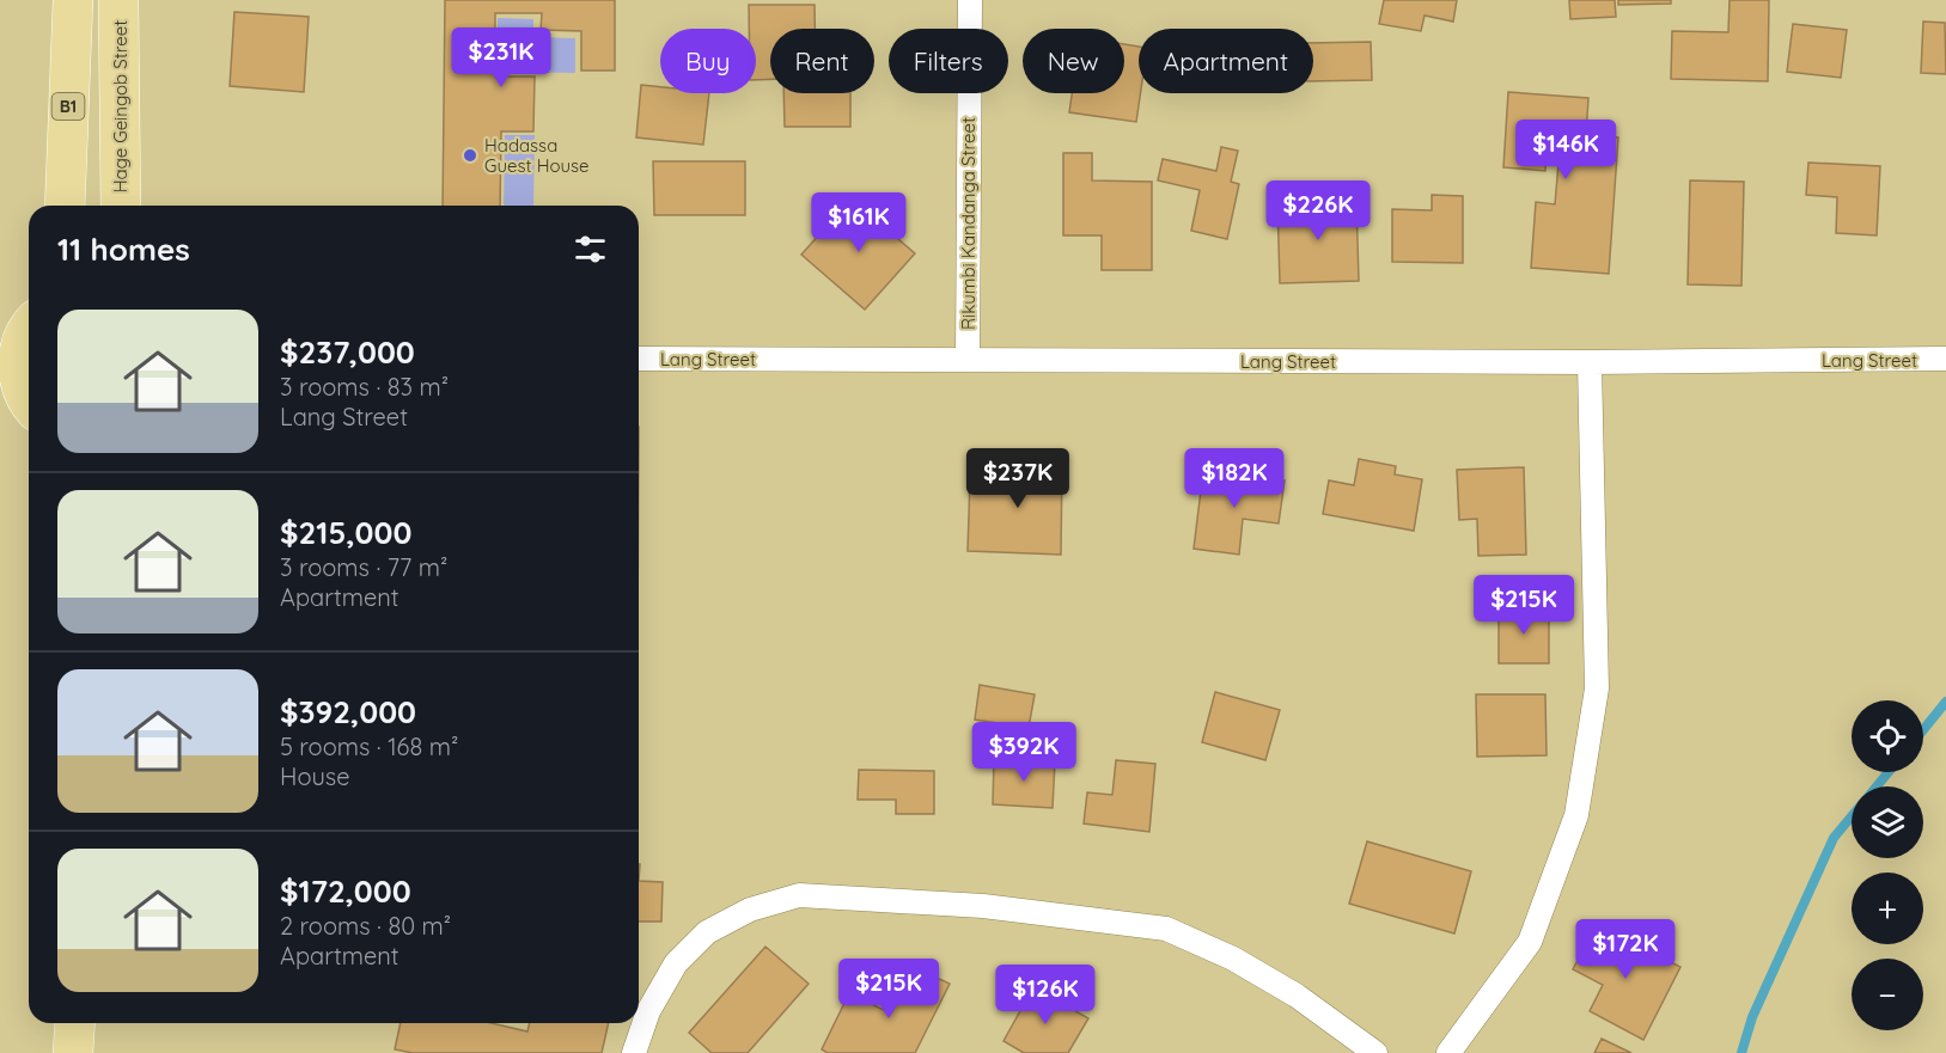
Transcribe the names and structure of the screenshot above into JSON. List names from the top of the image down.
{
  "streets": {
    "highway": ["B1", "Hage Geingob Street"],
    "street": ["Rikumbi Kandanga Street", "Lang Street"]
  },
  "crossings": [
    ["Rikumbi Kandanga Street", "Lang Street"]
  ],
  "places": ["Hadassa Guest House"],
  "page": {
    "price": [
      "$231K",
      "$146K",
      "$226K",
      "$161K",
      "$237K",
      "$182K",
      "$215K",
      "$392K",
      "$172K",
      "$215K",
      "$126K"
    ],
    "chip": [
      "Buy",
      "Rent",
      "Filters",
      "New",
      "Apartment"
    ],
    "heading": "11 homes",
    "list": [
      {
        "name": "$237,000",
        "note": "3 rooms · 83 m² · Lang Street"
      },
      {
        "name": "$215,000",
        "note": "3 rooms · 77 m² · Apartment"
      },
      {
        "name": "$392,000",
        "note": "5 rooms · 168 m² · House"
      },
      {
        "name": "$172,000",
        "note": "2 rooms · 80 m² · Apartment"
      }
    ],
    "map_buttons": ["+", "−"]
  }
}
